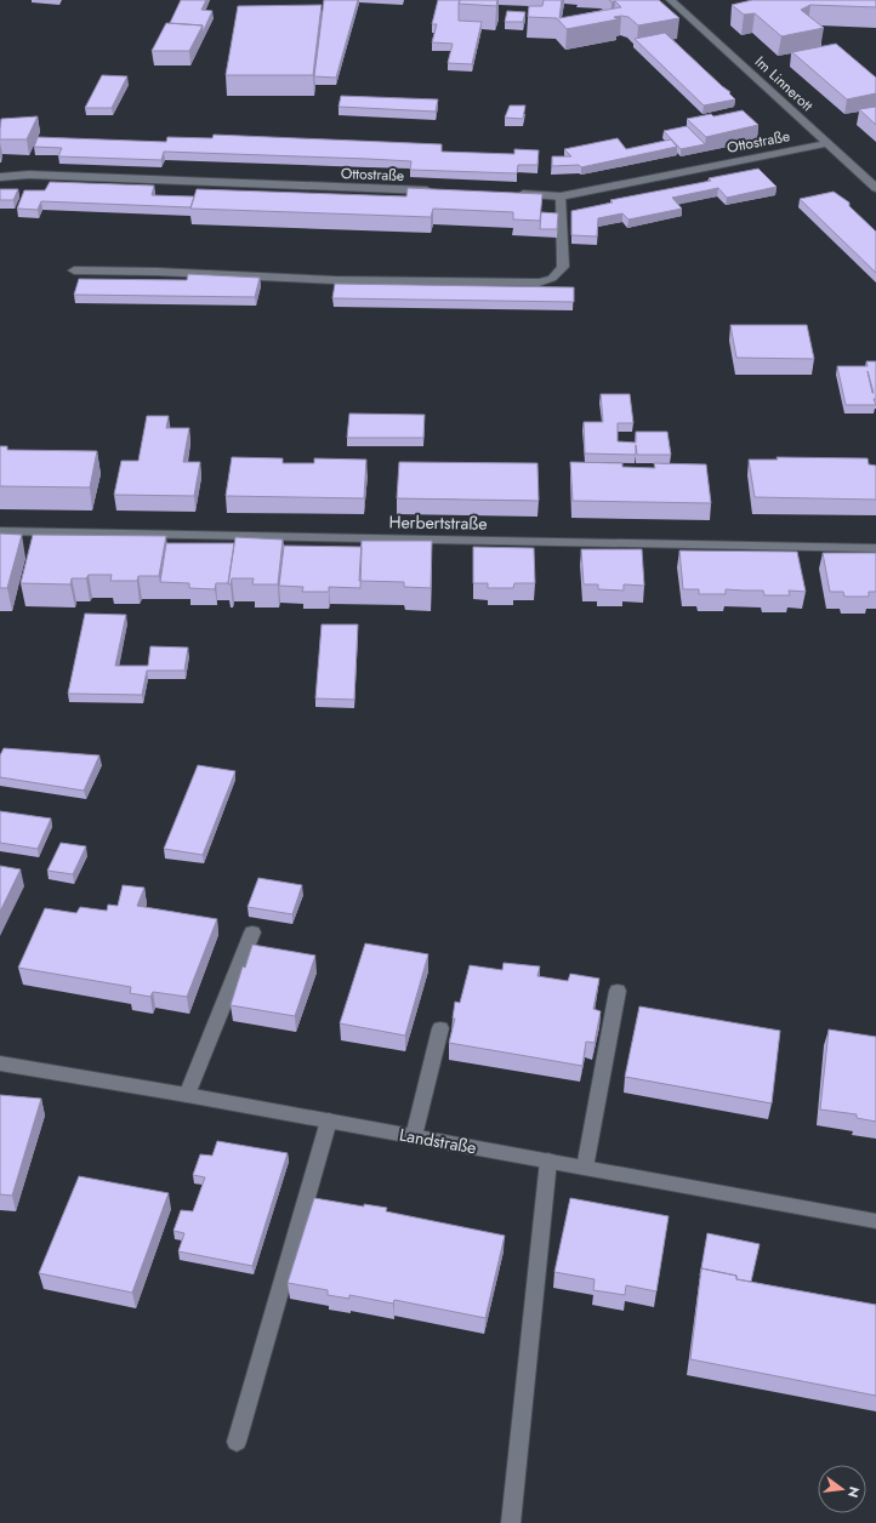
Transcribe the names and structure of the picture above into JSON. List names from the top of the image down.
{
  "streets": {
    "street": [
      "Im Linnerott",
      "Ottostraße",
      "Herbertstraße",
      "Landstraße"
    ]
  },
  "crossings": [
    ["Im Linnerott", "Ottostraße"]
  ],
  "north": "right"
}
